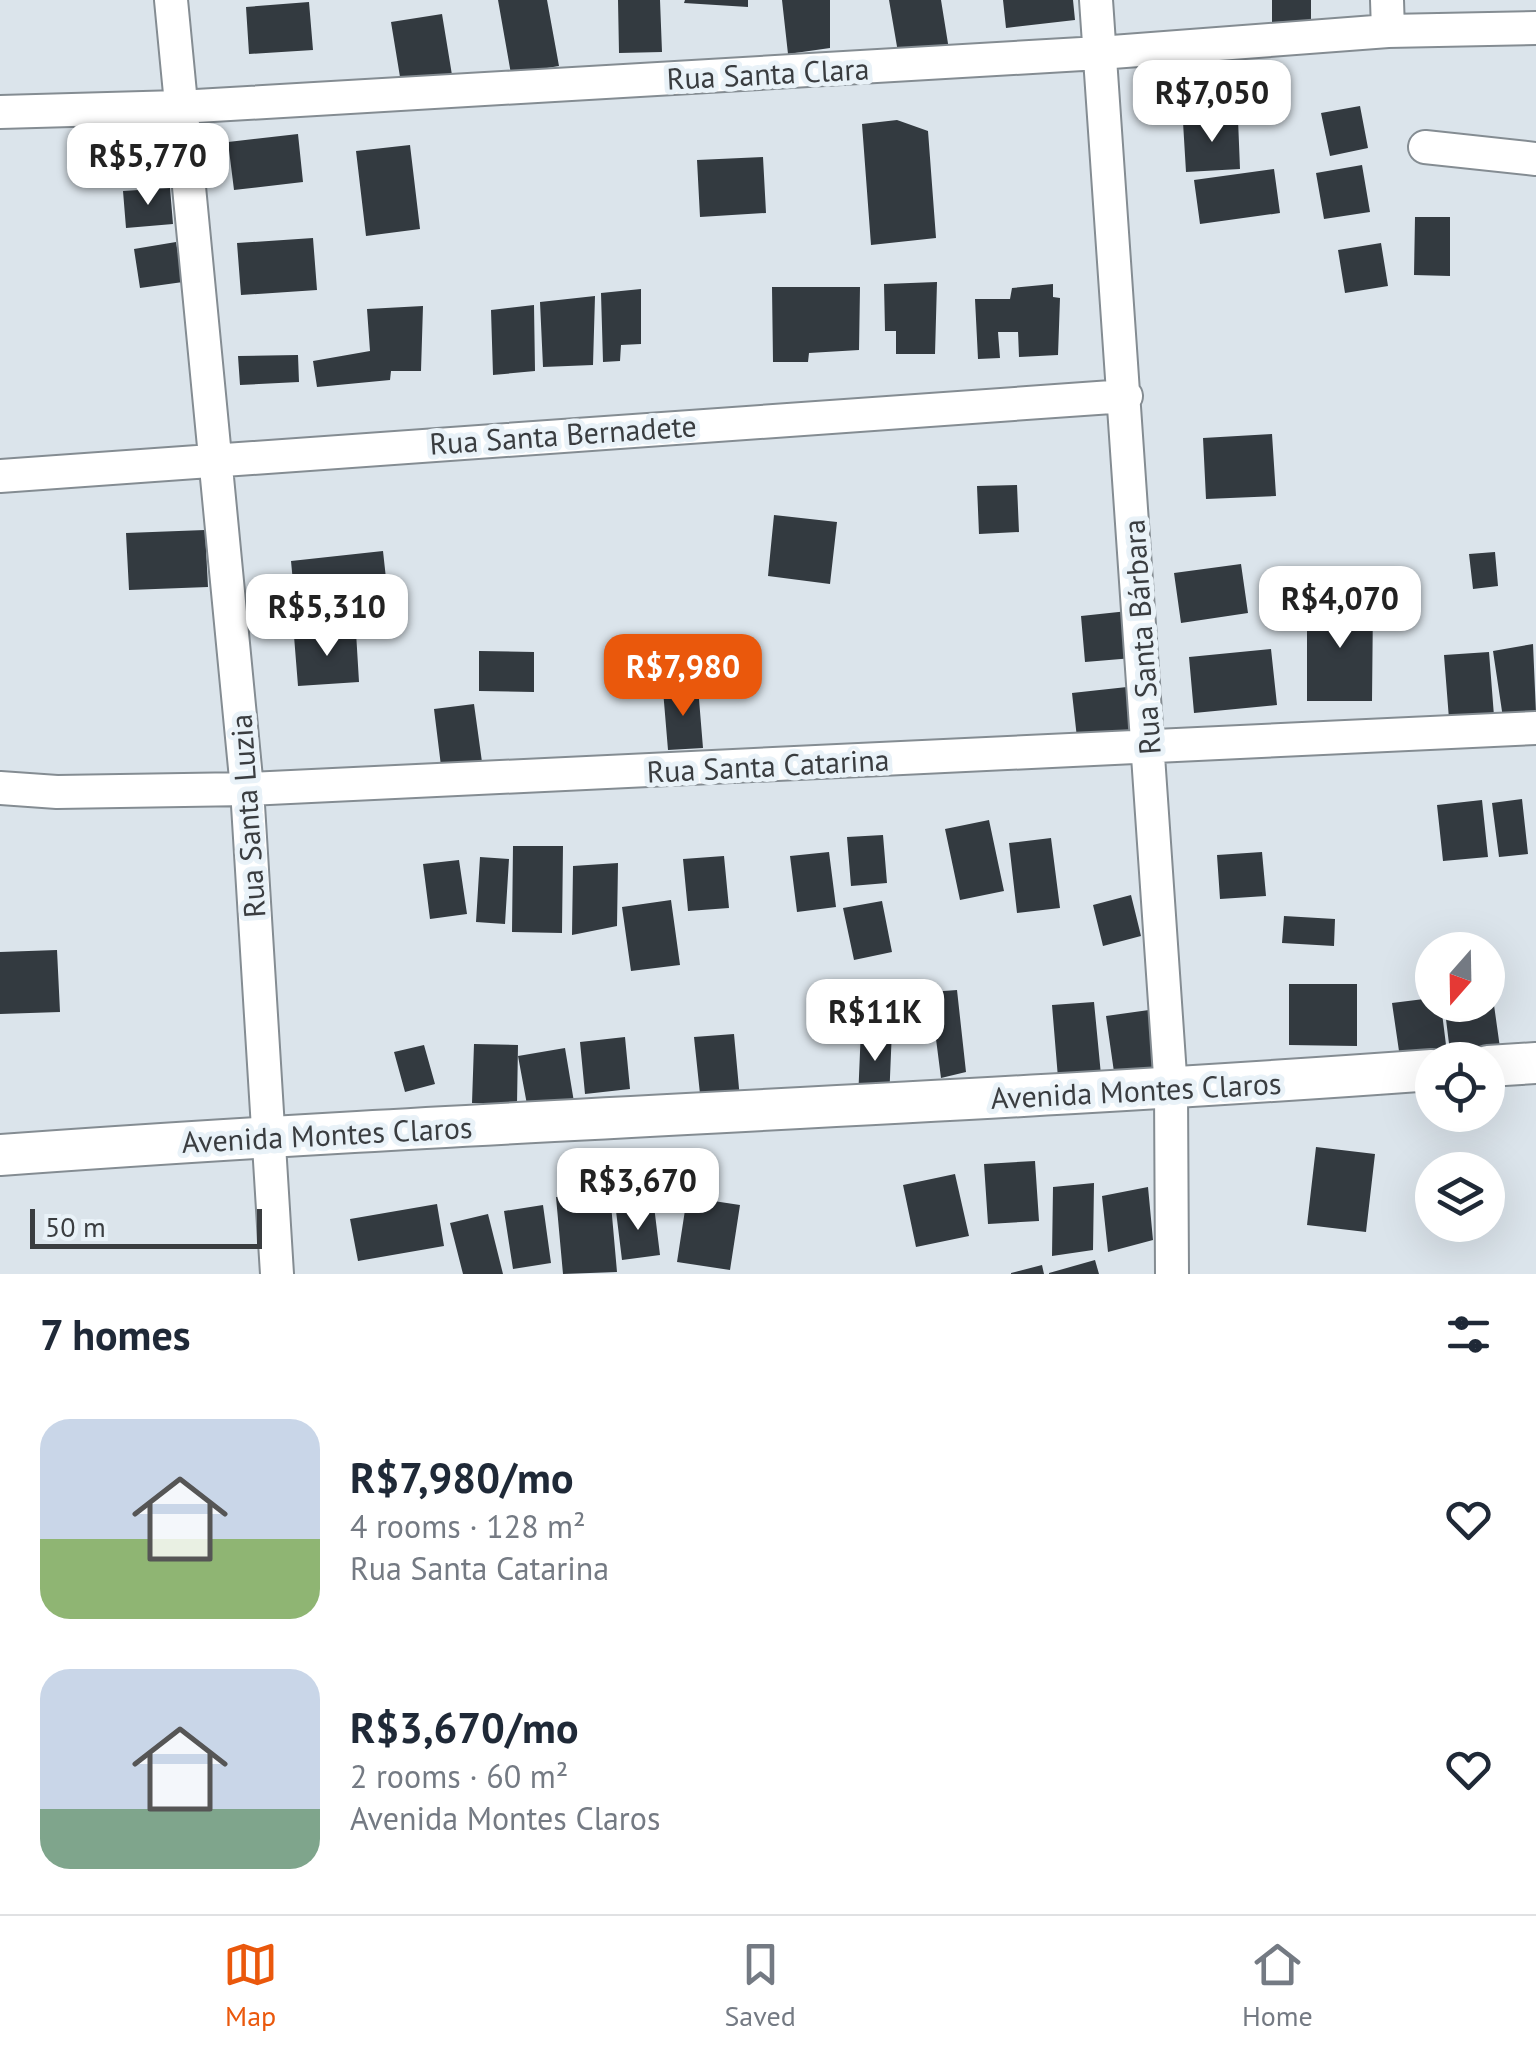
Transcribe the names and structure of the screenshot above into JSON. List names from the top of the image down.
{
  "streets": {
    "street": [
      "Rua Santa Clara",
      "Rua Santa Bernadete",
      "Rua Santa Bárbara",
      "Rua Santa Catarina",
      "Rua Santa Luzia",
      "Avenida Montes Claros"
    ]
  },
  "crossings": [
    ["Rua Santa Clara", "Rua Santa Bárbara"],
    ["Rua Santa Clara", "Rua Santa Luzia"],
    ["Rua Santa Bernadete", "Rua Santa Bárbara"],
    ["Rua Santa Bernadete", "Rua Santa Luzia"],
    ["Rua Santa Bárbara", "Rua Santa Catarina"],
    ["Rua Santa Bárbara", "Avenida Montes Claros"],
    ["Rua Santa Catarina", "Rua Santa Luzia"],
    ["Rua Santa Luzia", "Avenida Montes Claros"]
  ],
  "scale_bar": "50 m",
  "north": "bottom",
  "page": {
    "price": [
      "R$7,050",
      "R$5,770",
      "R$4,070",
      "R$5,310",
      "R$7,980",
      "R$11K",
      "R$3,670"
    ],
    "scale": "50 m",
    "heading": "7 homes",
    "list": [
      {
        "name": "R$7,980/mo",
        "note": "4 rooms · 128 m² · Rua Santa Catarina"
      },
      {
        "name": "R$3,670/mo",
        "note": "2 rooms · 60 m² · Avenida Montes Claros"
      }
    ],
    "tabs": ["Map", "Saved", "Home"]
  }
}
